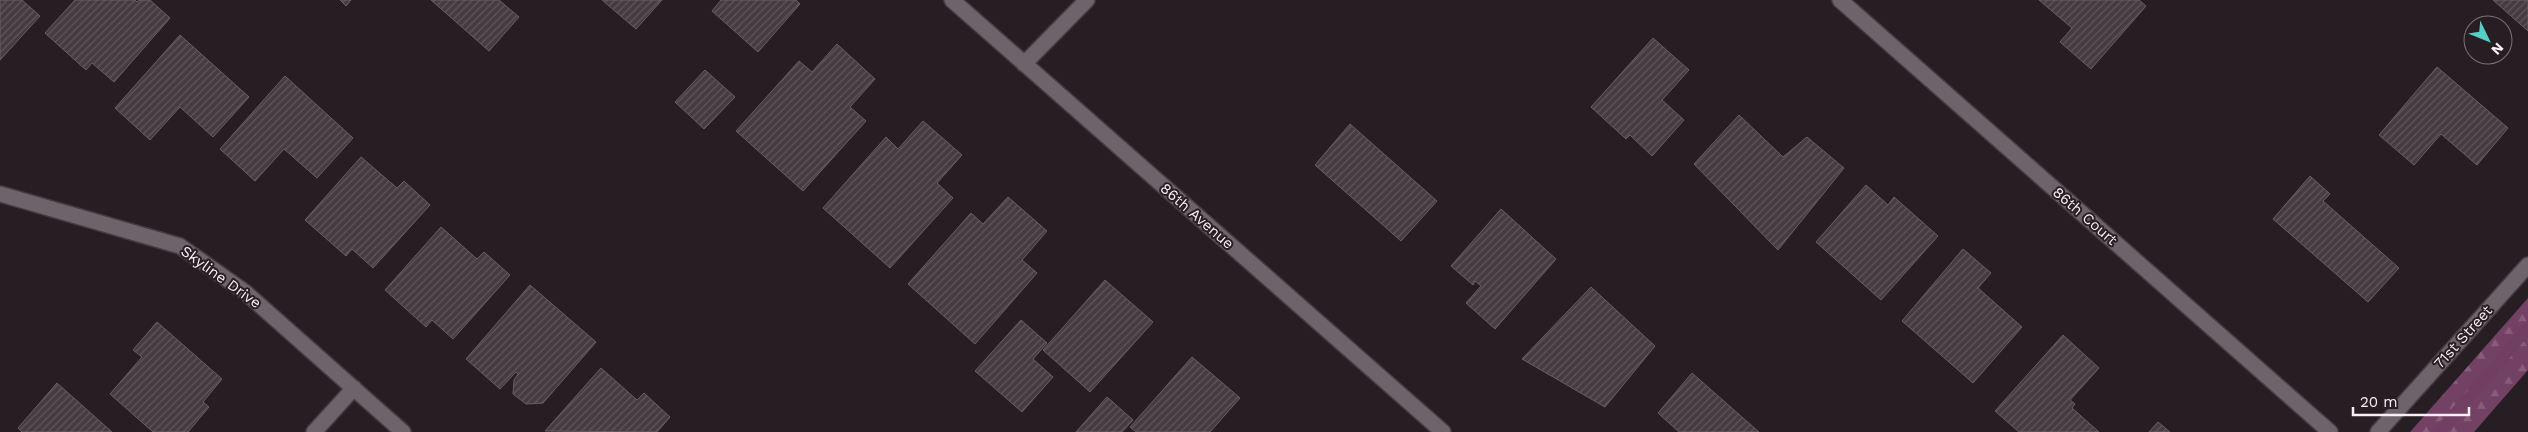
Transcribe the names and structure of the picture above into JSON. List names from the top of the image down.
{
  "streets": {
    "street": [
      "86th Avenue",
      "86th Court",
      "Skyline Drive",
      "71st Street"
    ]
  },
  "scale_bar": "20 m",
  "north": "bottom right"
}
